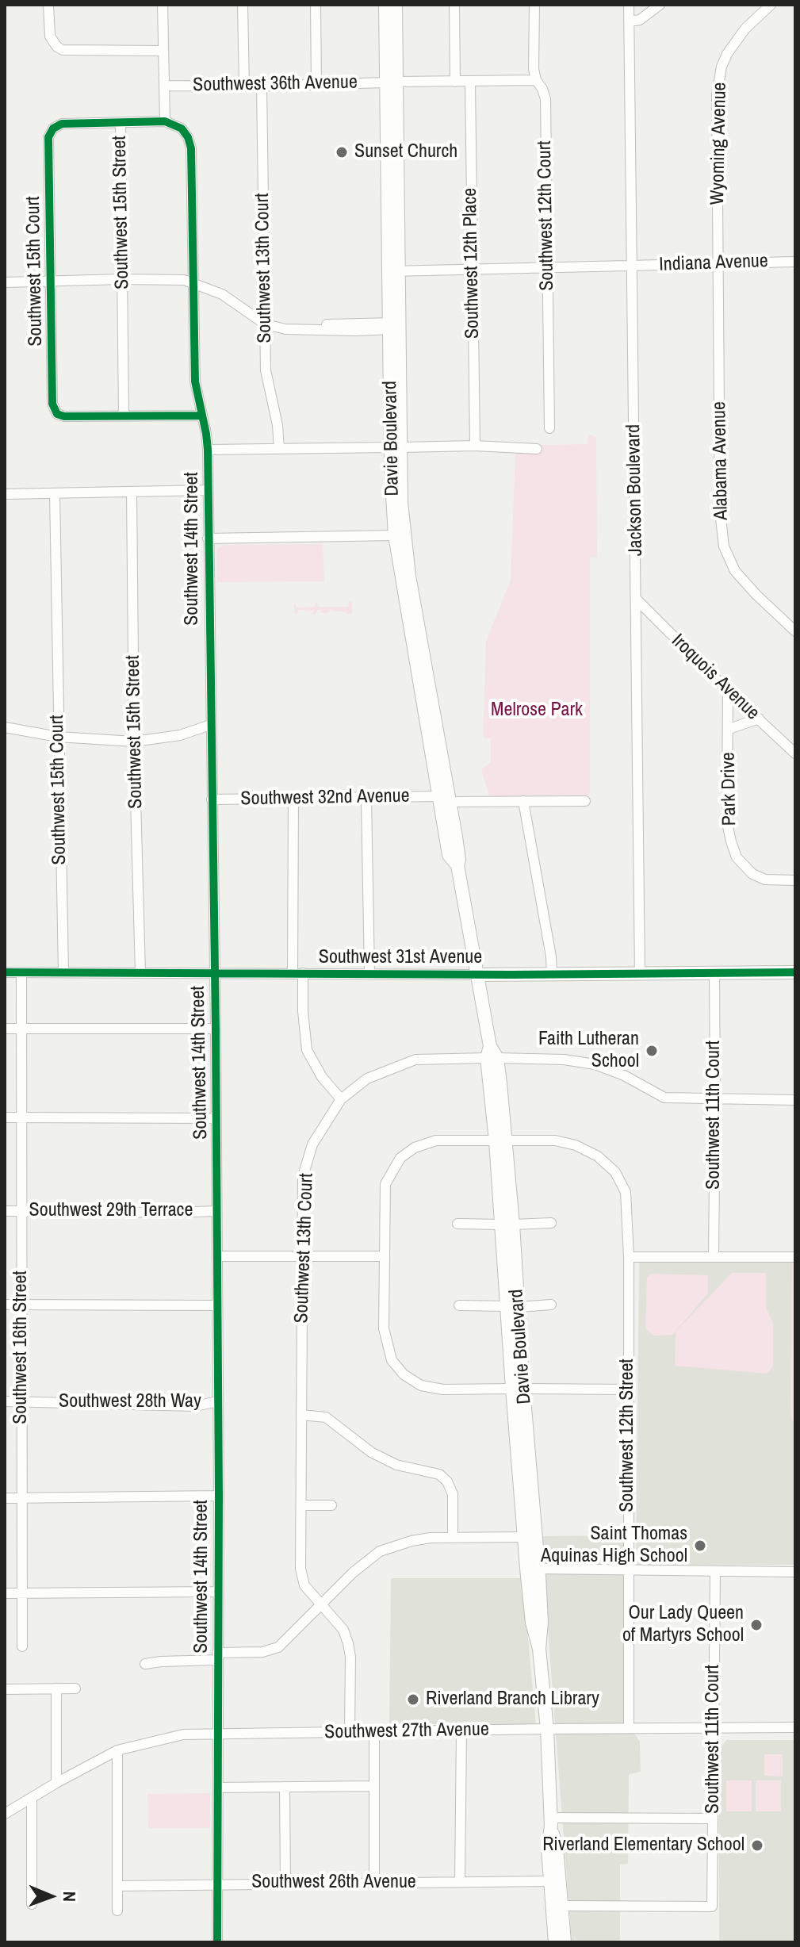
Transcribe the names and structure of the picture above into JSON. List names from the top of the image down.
{
  "streets": {
    "main road": ["Davie Boulevard", "Southwest 31st Avenue"],
    "street": [
      "Southwest 36th Avenue",
      "Wyoming Avenue",
      "Southwest 15th Street",
      "Southwest 12th Court",
      "Southwest 12th Place",
      "Indiana Avenue",
      "Southwest 13th Court",
      "Southwest 15th Court",
      "Alabama Avenue",
      "Jackson Boulevard",
      "Southwest 14th Street",
      "Iroquois Avenue",
      "Park Drive",
      "Southwest 32nd Avenue",
      "Southwest 11th Court",
      "Southwest 29th Terrace",
      "Southwest 16th Street",
      "Southwest 28th Way",
      "Southwest 12th Street",
      "Southwest 27th Avenue",
      "Southwest 26th Avenue"
    ]
  },
  "crossings": [
    ["Southwest 36th Avenue", "Southwest 12th Court"],
    ["Southwest 36th Avenue", "Southwest 12th Place"],
    ["Southwest 36th Avenue", "Southwest 13th Court"],
    ["Southwest 36th Avenue", "Davie Boulevard"],
    ["Wyoming Avenue", "Indiana Avenue"],
    ["Wyoming Avenue", "Alabama Avenue"],
    ["Southwest 15th Street", "Southwest 15th Court"],
    ["Southwest 15th Street", "Southwest 31st Avenue"],
    ["Southwest 12th Court", "Indiana Avenue"],
    ["Southwest 12th Place", "Indiana Avenue"],
    ["Indiana Avenue", "Davie Boulevard"],
    ["Indiana Avenue", "Alabama Avenue"],
    ["Indiana Avenue", "Jackson Boulevard"],
    ["Southwest 13th Court", "Davie Boulevard"],
    ["Southwest 13th Court", "Southwest 11th Court"],
    ["Southwest 13th Court", "Southwest 27th Avenue"],
    ["Southwest 15th Court", "Southwest 31st Avenue"],
    ["Davie Boulevard", "Southwest 32nd Avenue"],
    ["Davie Boulevard", "Southwest 31st Avenue"],
    ["Davie Boulevard", "Southwest 11th Court"],
    ["Davie Boulevard", "Southwest 27th Avenue"],
    ["Davie Boulevard", "Southwest 26th Avenue"],
    ["Jackson Boulevard", "Iroquois Avenue"],
    ["Jackson Boulevard", "Southwest 31st Avenue"],
    ["Southwest 14th Street", "Southwest 32nd Avenue"],
    ["Southwest 14th Street", "Southwest 31st Avenue"],
    ["Southwest 14th Street", "Southwest 29th Terrace"],
    ["Southwest 14th Street", "Southwest 28th Way"],
    ["Southwest 14th Street", "Southwest 27th Avenue"],
    ["Southwest 14th Street", "Southwest 26th Avenue"],
    ["Iroquois Avenue", "Park Drive"],
    ["Southwest 31st Avenue", "Southwest 11th Court"],
    ["Southwest 31st Avenue", "Southwest 16th Street"],
    ["Southwest 11th Court", "Southwest 27th Avenue"],
    ["Southwest 29th Terrace", "Southwest 16th Street"],
    ["Southwest 16th Street", "Southwest 28th Way"],
    ["Southwest 12th Street", "Southwest 27th Avenue"]
  ],
  "parks": ["Melrose Park"],
  "places": [
    "Sunset Church",
    "Faith Lutheran School",
    "Saint Thomas Aquinas High School",
    "Our Lady Queen of Martyrs School",
    "Riverland Branch Library",
    "Riverland Elementary School"
  ],
  "north": "right"
}
